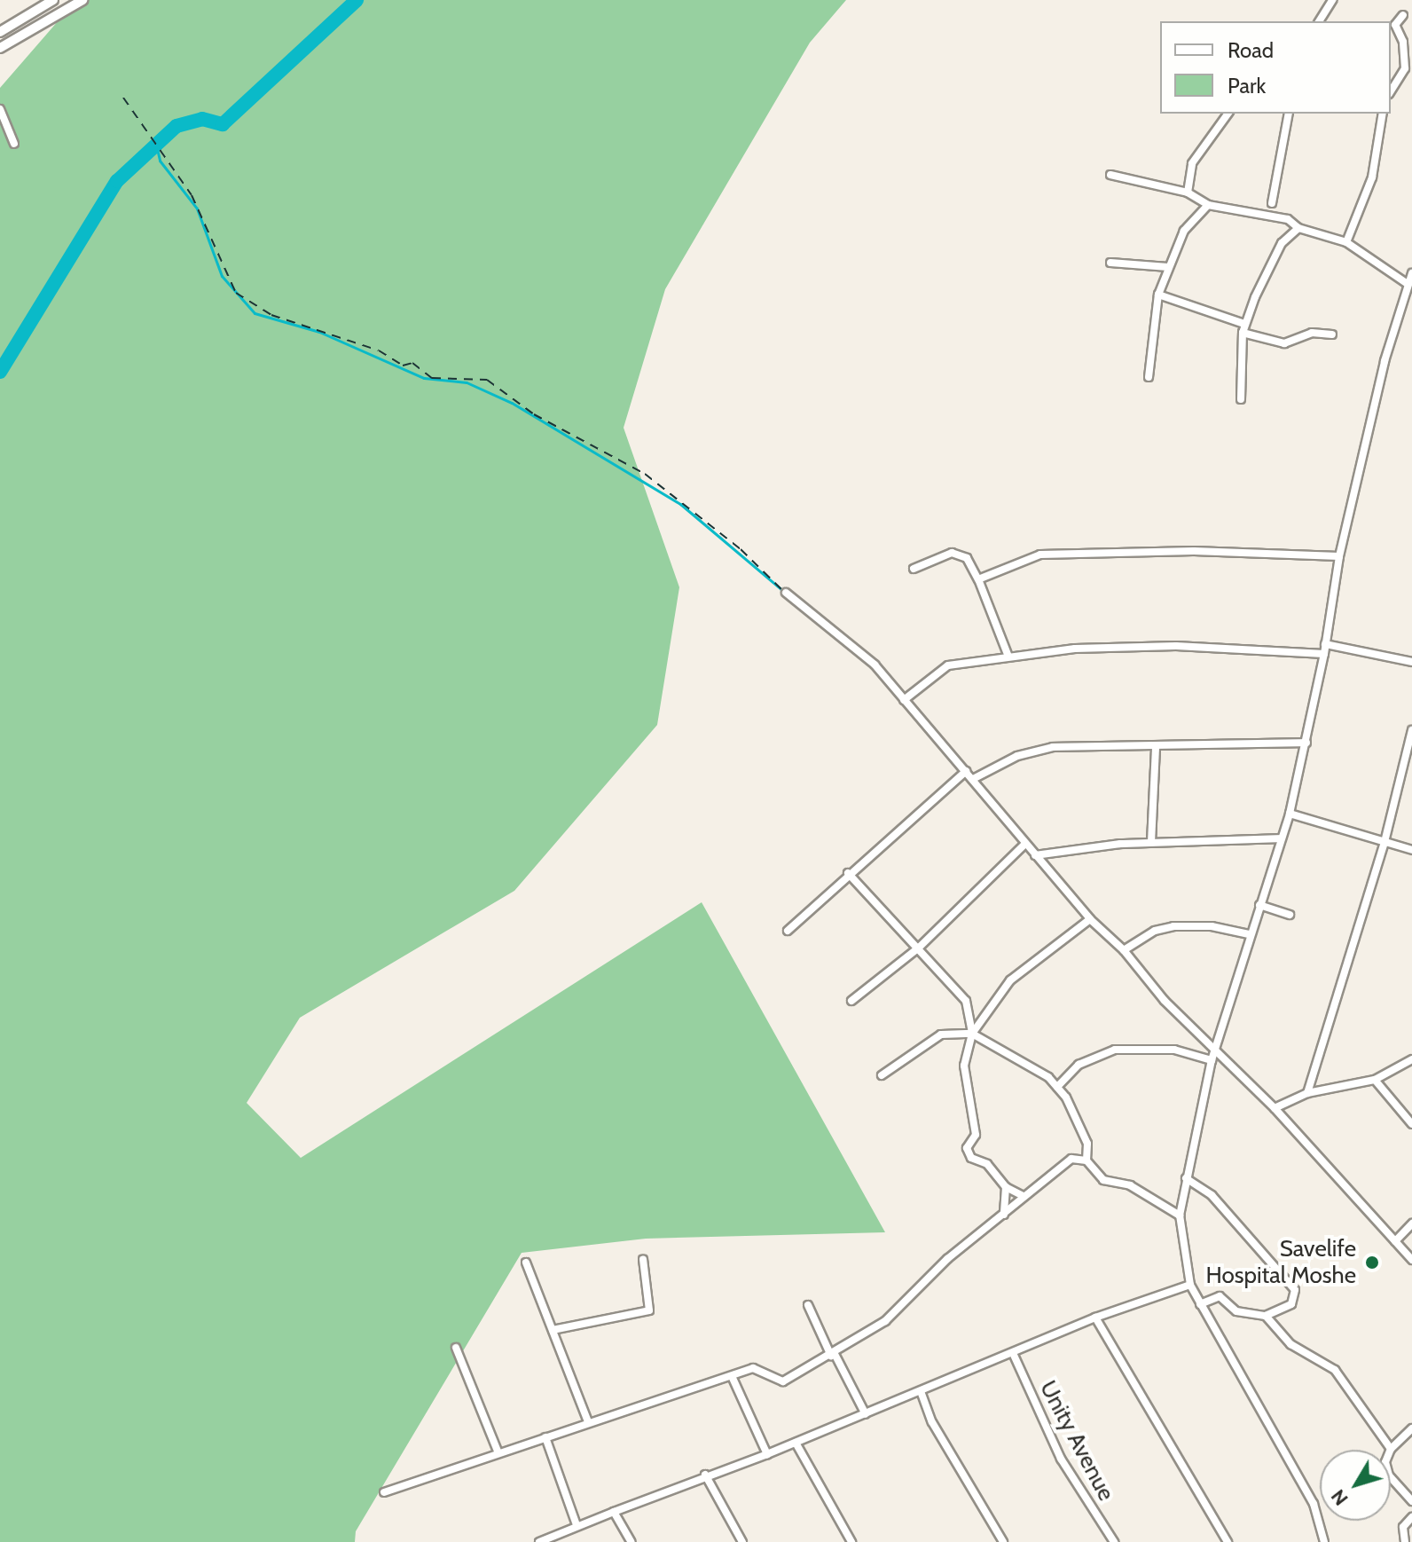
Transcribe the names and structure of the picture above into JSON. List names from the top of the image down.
{
  "streets": {
    "street": ["Unity Avenue"]
  },
  "places": ["Savelife Hospital Moshe"],
  "legend": ["Road", "Park"],
  "north": "bottom left"
}
